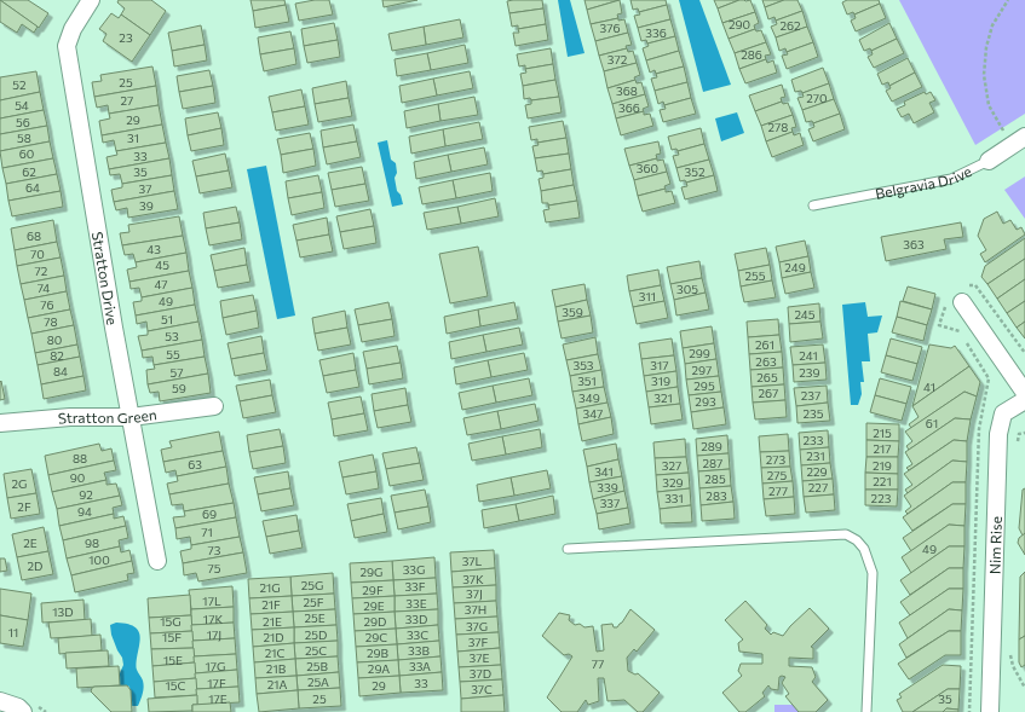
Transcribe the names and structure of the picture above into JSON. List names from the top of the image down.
{
  "streets": {
    "street": [
      "Belgravia Drive",
      "Stratton Drive",
      "Stratton Green",
      "Nim Rise"
    ]
  },
  "crossings": [
    ["Stratton Drive", "Stratton Green"]
  ],
  "house_numbers": [
    "290",
    "262",
    "376",
    "336",
    "23",
    "286",
    "372",
    "25",
    "52",
    "368",
    "270",
    "27",
    "54",
    "366",
    "29",
    "56",
    "278",
    "58",
    "31",
    "60",
    "33",
    "360",
    "62",
    "35",
    "352",
    "64",
    "37",
    "39",
    "68",
    "363",
    "43",
    "70",
    "45",
    "249",
    "72",
    "255",
    "47",
    "74",
    "305",
    "311",
    "49",
    "76",
    "359",
    "245",
    "51",
    "78",
    "53",
    "80",
    "261",
    "299",
    "55",
    "82",
    "241",
    "263",
    "353",
    "317",
    "297",
    "84",
    "57",
    "239",
    "265",
    "351",
    "319",
    "295",
    "41",
    "59",
    "267",
    "237",
    "349",
    "321",
    "293",
    "347",
    "235",
    "61",
    "215",
    "233",
    "289",
    "217",
    "231",
    "88",
    "273",
    "287",
    "63",
    "327",
    "219",
    "341",
    "229",
    "275",
    "90",
    "285",
    "221",
    "329",
    "2G",
    "339",
    "227",
    "277",
    "92",
    "283",
    "331",
    "223",
    "337",
    "2F",
    "94",
    "69",
    "71",
    "2E",
    "98",
    "49",
    "73",
    "100",
    "37L",
    "2D",
    "75",
    "33G",
    "29G",
    "37K",
    "25G",
    "33F",
    "21G",
    "29F",
    "37J",
    "17L",
    "25F",
    "33E",
    "21F",
    "29E",
    "37H",
    "13D",
    "25E",
    "17K",
    "33D",
    "15G",
    "21E",
    "29D",
    "37G",
    "11",
    "17J",
    "25D",
    "33C",
    "15F",
    "21D",
    "29C",
    "37F",
    "25C",
    "33B",
    "21C",
    "29B",
    "37E",
    "15E",
    "77",
    "17G",
    "25B",
    "33A",
    "21B",
    "29A",
    "37D",
    "25A",
    "17F",
    "33",
    "21A",
    "15C",
    "29",
    "37C",
    "17E",
    "25",
    "35"
  ]
}
